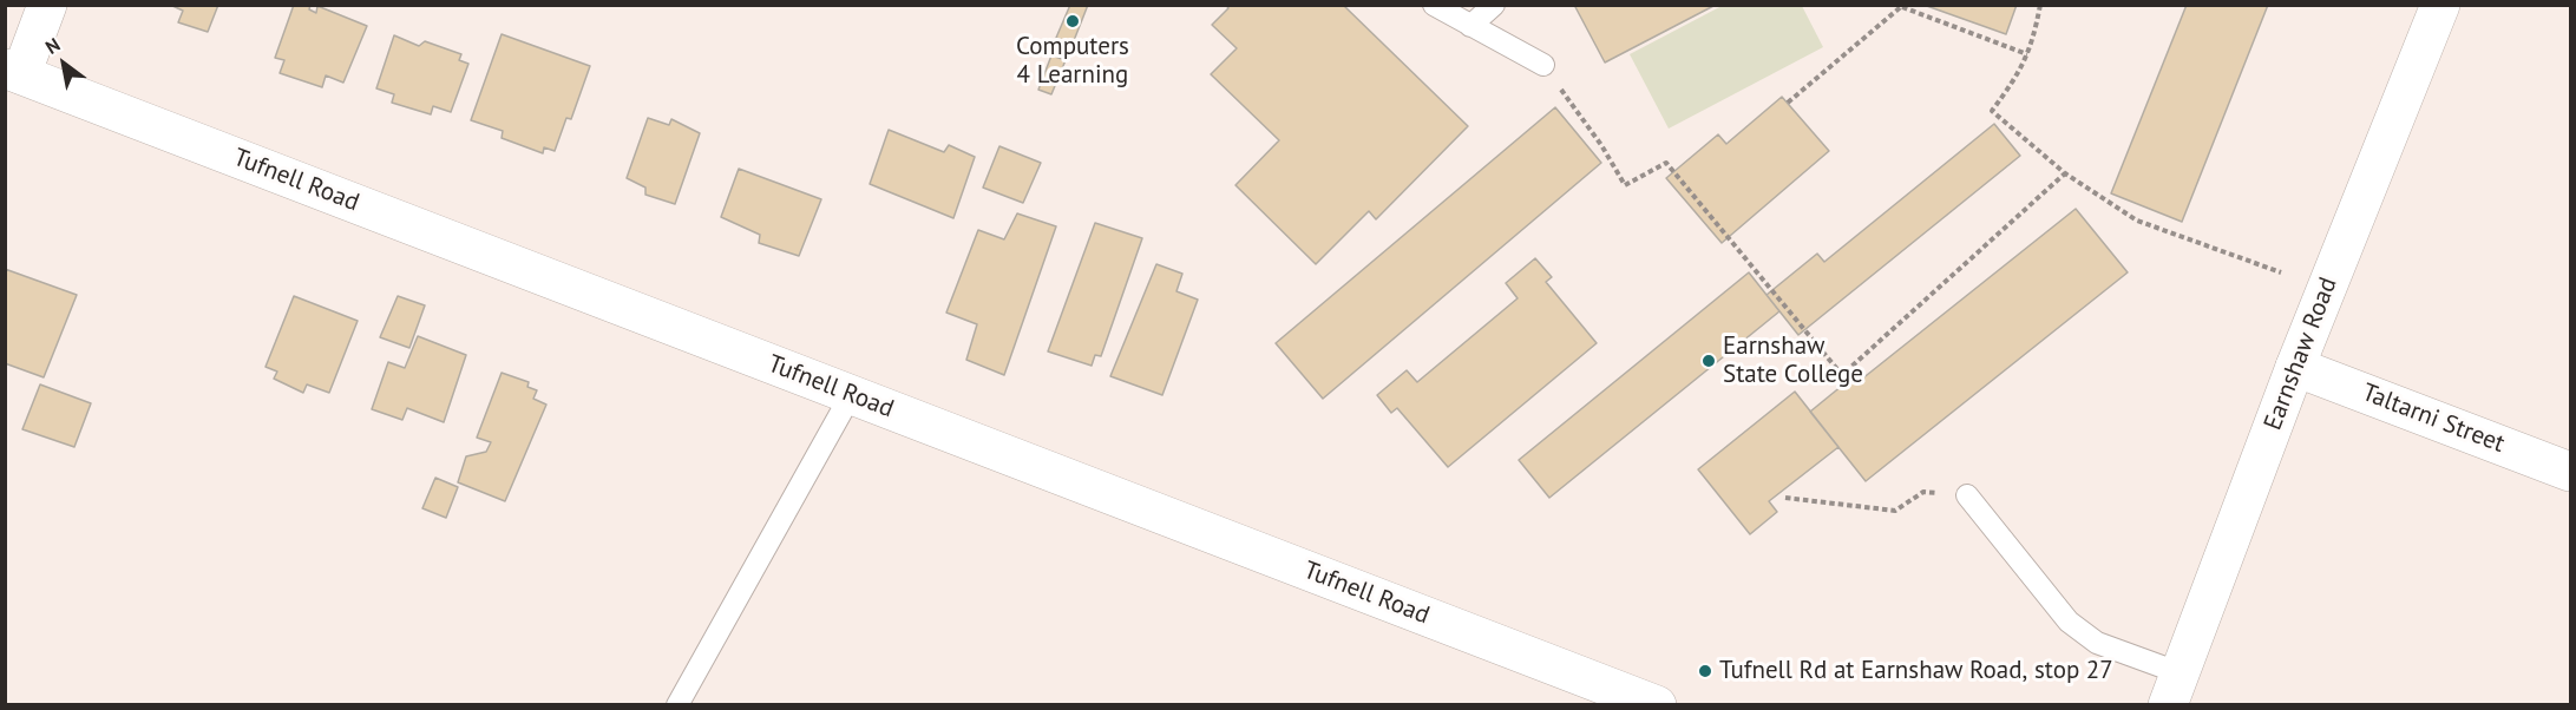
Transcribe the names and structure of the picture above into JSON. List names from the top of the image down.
{
  "streets": {
    "street": ["Tufnell Road", "Earnshaw Road", "Taltarni Street"]
  },
  "crossings": [
    ["Earnshaw Road", "Taltarni Street"]
  ],
  "places": ["Computers 4 Learning", "Earnshaw State College", "Tufnell Rd at Earnshaw Road, stop 27"],
  "north": "top left"
}
